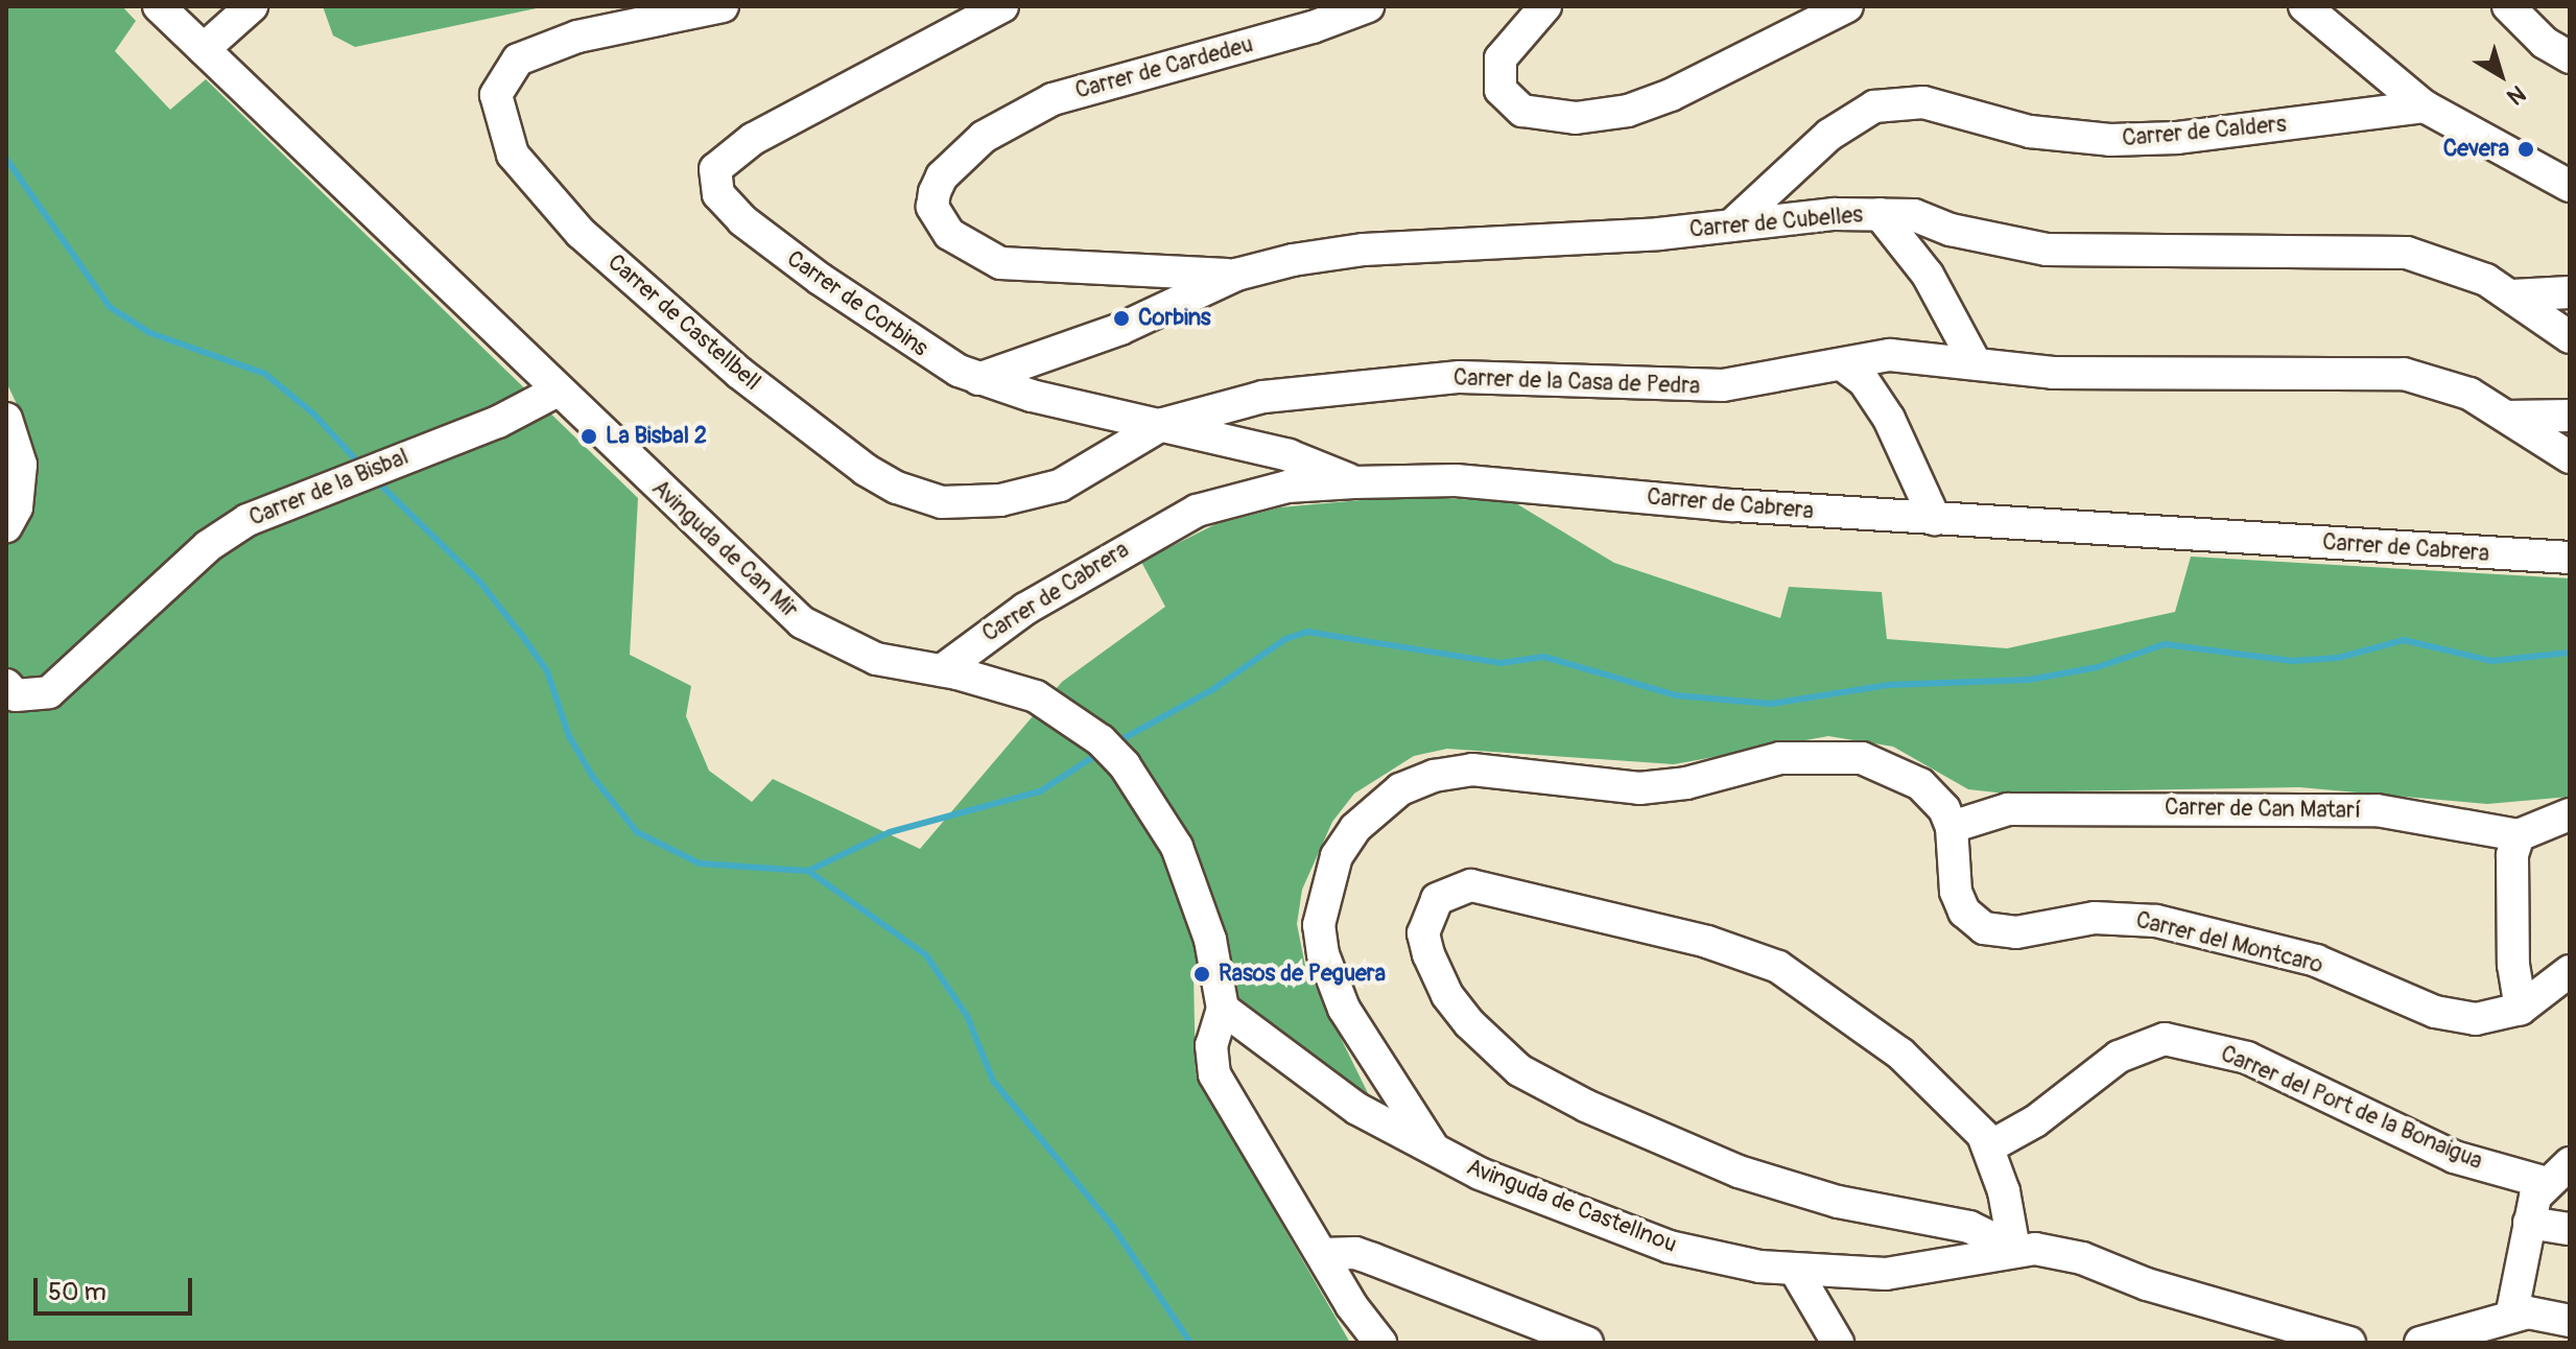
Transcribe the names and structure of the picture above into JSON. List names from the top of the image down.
{
  "streets": {
    "street": [
      "Carrer de Cardedeu",
      "Carrer de Calders",
      "Carrer de Cubelles",
      "Carrer de Corbins",
      "Carrer de Castellbell",
      "Carrer de la Casa de Pedra",
      "Carrer de la Bisbal",
      "Carrer de Cabrera",
      "Avinguda de Can Mir",
      "Carrer de Can Matarí",
      "Carrer del Montcaro",
      "Carrer del Port de la Bonaigua",
      "Avinguda de Castellnou"
    ]
  },
  "crossings": [
    ["Carrer de Cardedeu", "Carrer de Cubelles"],
    ["Carrer de Calders", "Carrer de Cubelles"],
    ["Carrer de Cubelles", "Carrer de Corbins"],
    ["Carrer de Corbins", "Carrer de Castellbell"],
    ["Carrer de Corbins", "Carrer de la Casa de Pedra"],
    ["Carrer de Corbins", "Carrer de Cabrera"],
    ["Carrer de Castellbell", "Carrer de la Casa de Pedra"],
    ["Carrer de la Bisbal", "Avinguda de Can Mir"],
    ["Carrer de Cabrera", "Avinguda de Can Mir"],
    ["Avinguda de Can Mir", "Avinguda de Castellnou"],
    ["Carrer de Can Matarí", "Carrer del Montcaro"]
  ],
  "places": [
    "Cevera",
    "Corbins",
    "La Bisbal 2",
    "Rasos de Peguera"
  ],
  "scale_bar": "50 m",
  "north": "bottom right"
}
